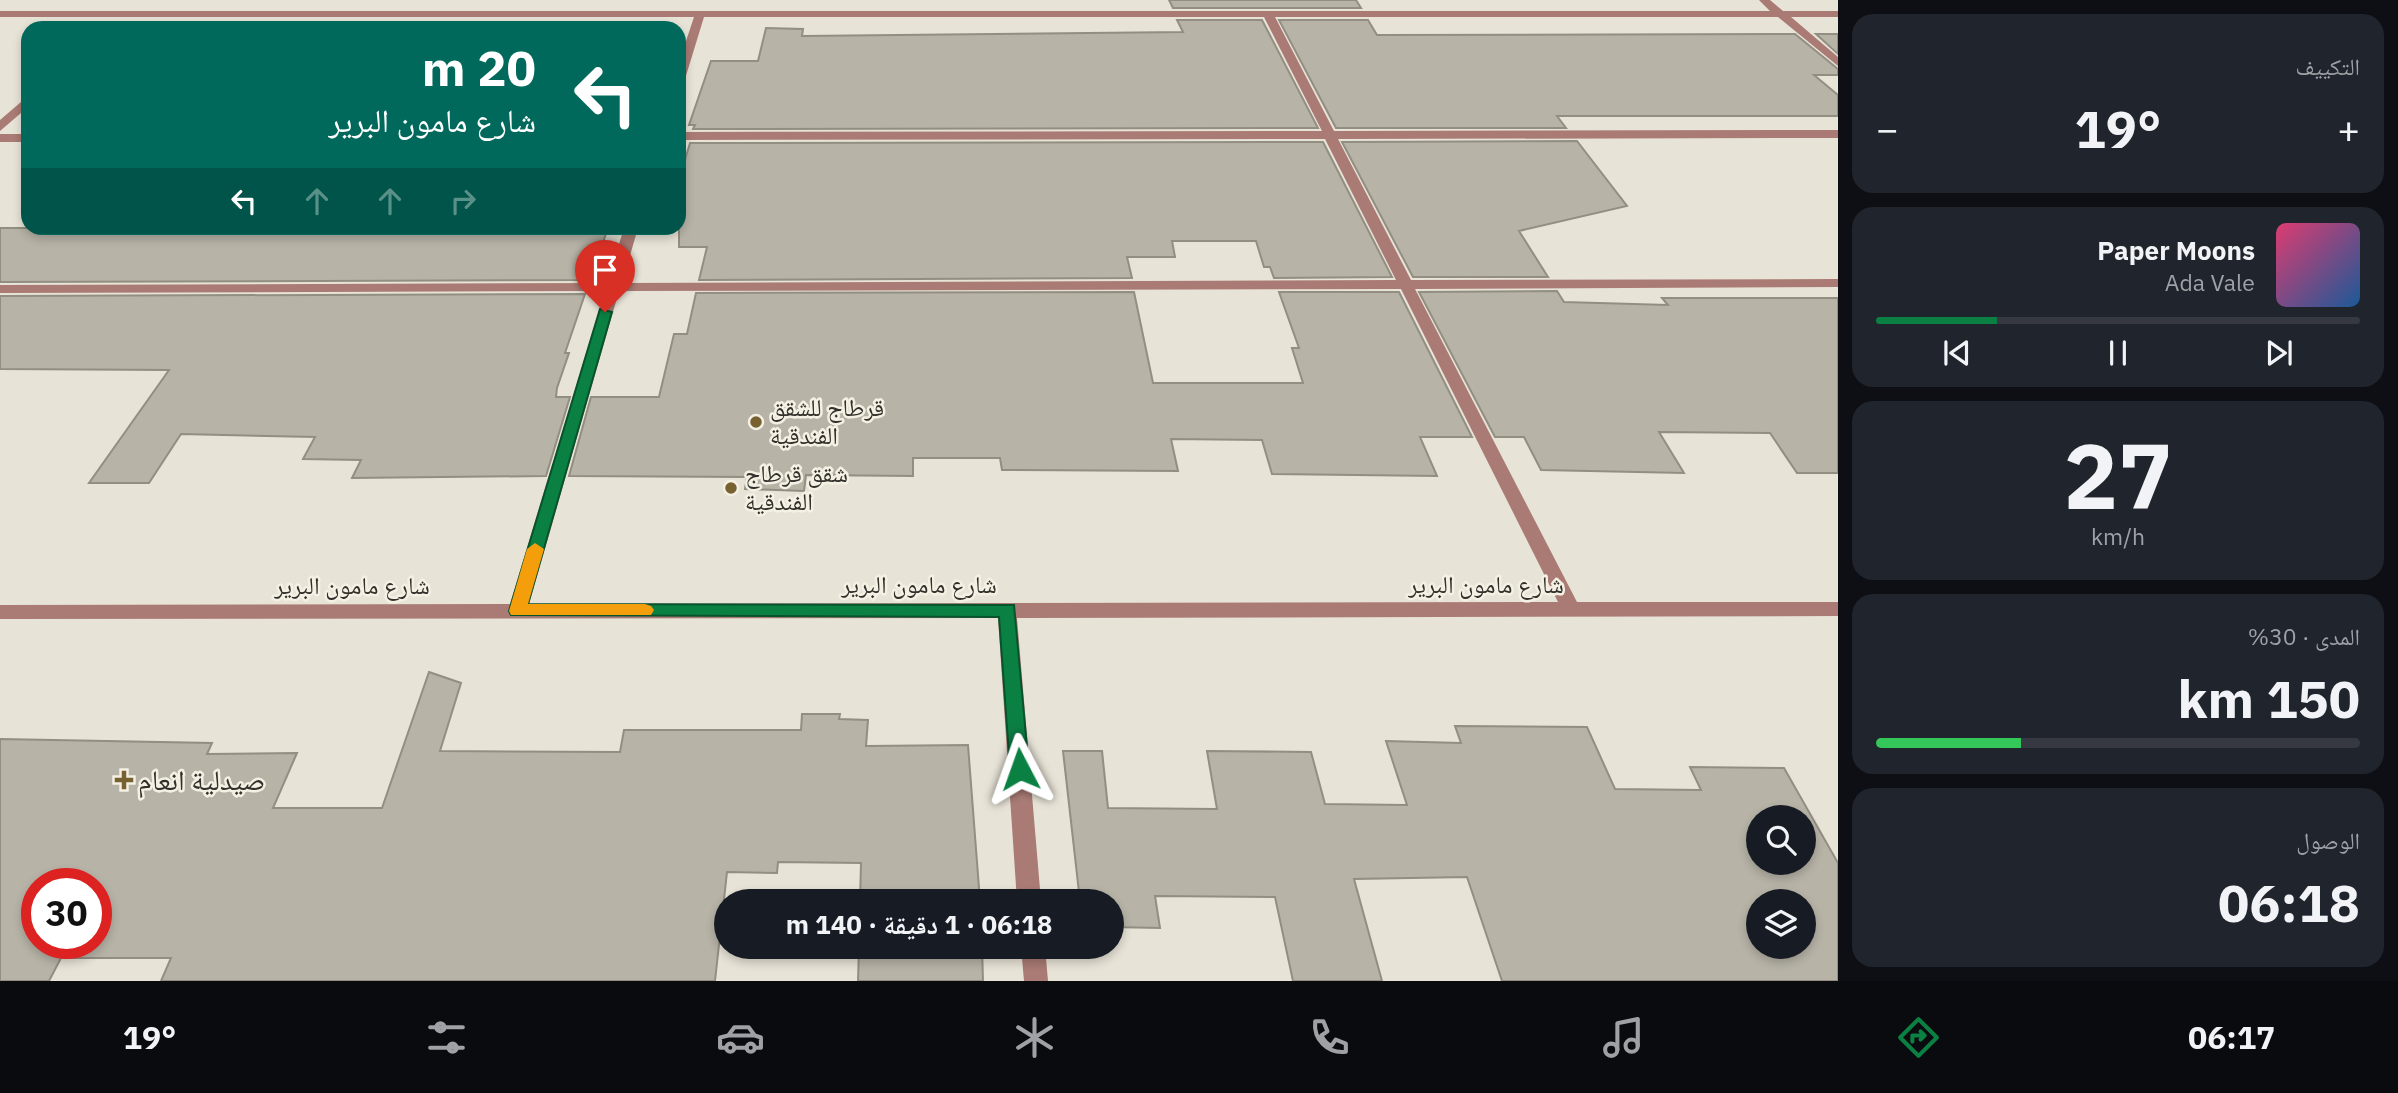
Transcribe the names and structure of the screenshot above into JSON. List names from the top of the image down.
{
  "streets": {
    "street": ["شارع مامون البرير"]
  },
  "places": {
    "other": ["قرطاج للشقق الفندقية", "شقق قرطاج الفندقية"],
    "health": ["صيدلية انعام"]
  },
  "page": {
    "tile": [
      "التكييف",
      ["27", "km/h"],
      ["المدى · 30%", "150 km"],
      ["الوصول", "06:18"]
    ],
    "turn": ["20 m", "شارع مامون البرير"],
    "heat": ["−", "19°", "+"],
    "song": ["Paper Moons", "Ada Vale"],
    "limit": "30",
    "trip": "06:18 · 1 دقيقة · 140 m",
    "tabs": ["06:17", "19°"]
  }
}
